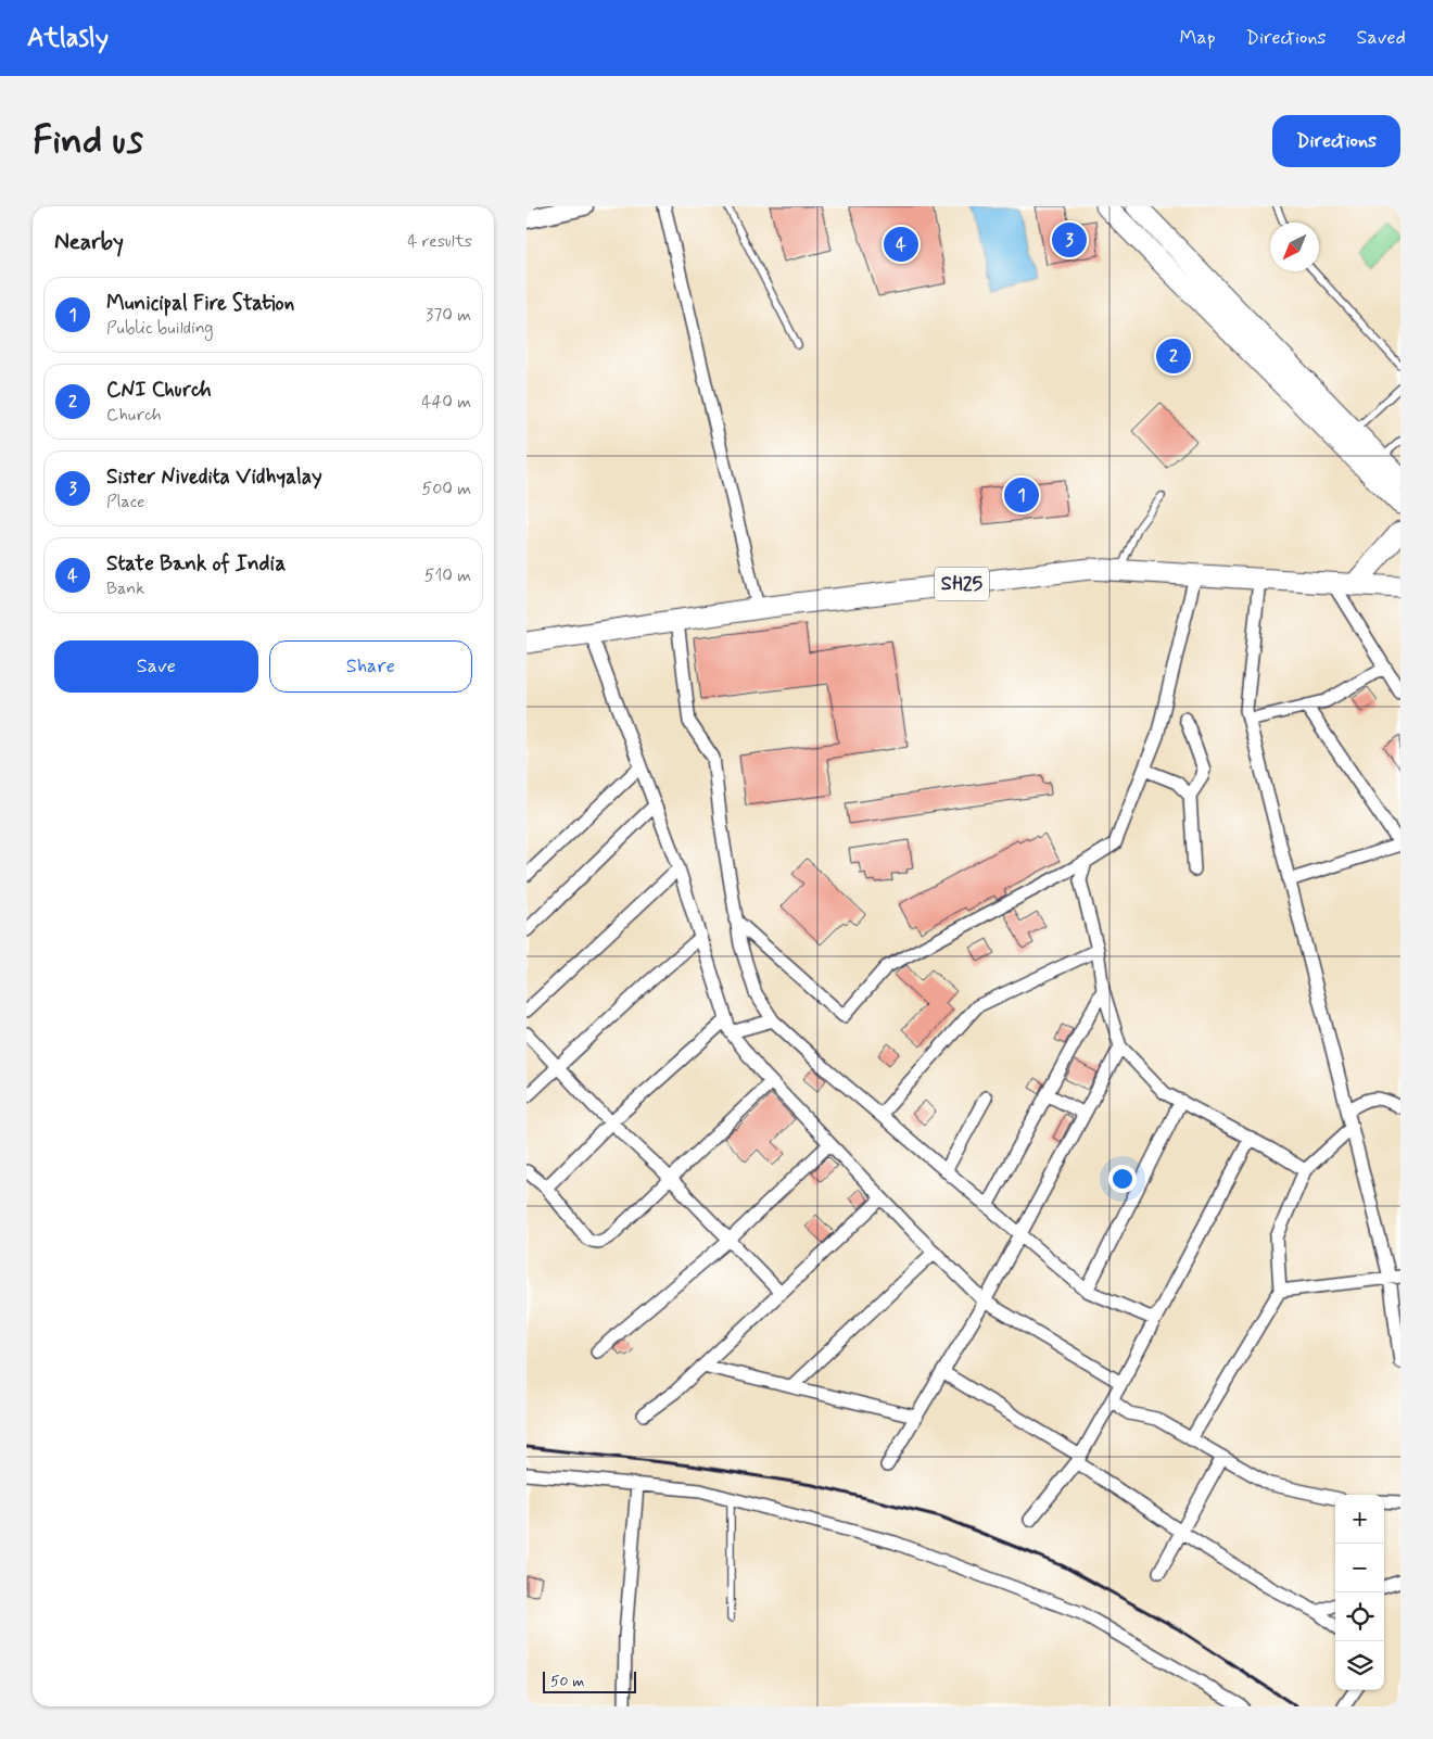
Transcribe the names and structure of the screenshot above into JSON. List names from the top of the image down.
{
  "streets": {
    "main road": ["SH25"]
  },
  "scale_bar": "50 m",
  "north": "bottom left",
  "page": {
    "header": "Atlasly",
    "nav": ["Map", "Directions", "Saved"],
    "buttons": [
      "Directions",
      ["Save", "Share"]
    ],
    "title": "Find us",
    "heading": ["Nearby", "4 results"],
    "pins": [
      "3",
      "4",
      "2",
      "1"
    ],
    "list": [
      {
        "mark": "1",
        "name": "Municipal Fire Station",
        "note": "Public building",
        "value": "370 m"
      },
      {
        "mark": "2",
        "name": "CNI Church",
        "note": "Church",
        "value": "440 m"
      },
      {
        "mark": "3",
        "name": "Sister Nivedita Vidhyalay",
        "note": "Place",
        "value": "500 m"
      },
      {
        "mark": "4",
        "name": "State Bank of India",
        "note": "Bank",
        "value": "510 m"
      }
    ],
    "map_buttons": ["+", "−"],
    "scale": "50 m"
  }
}
